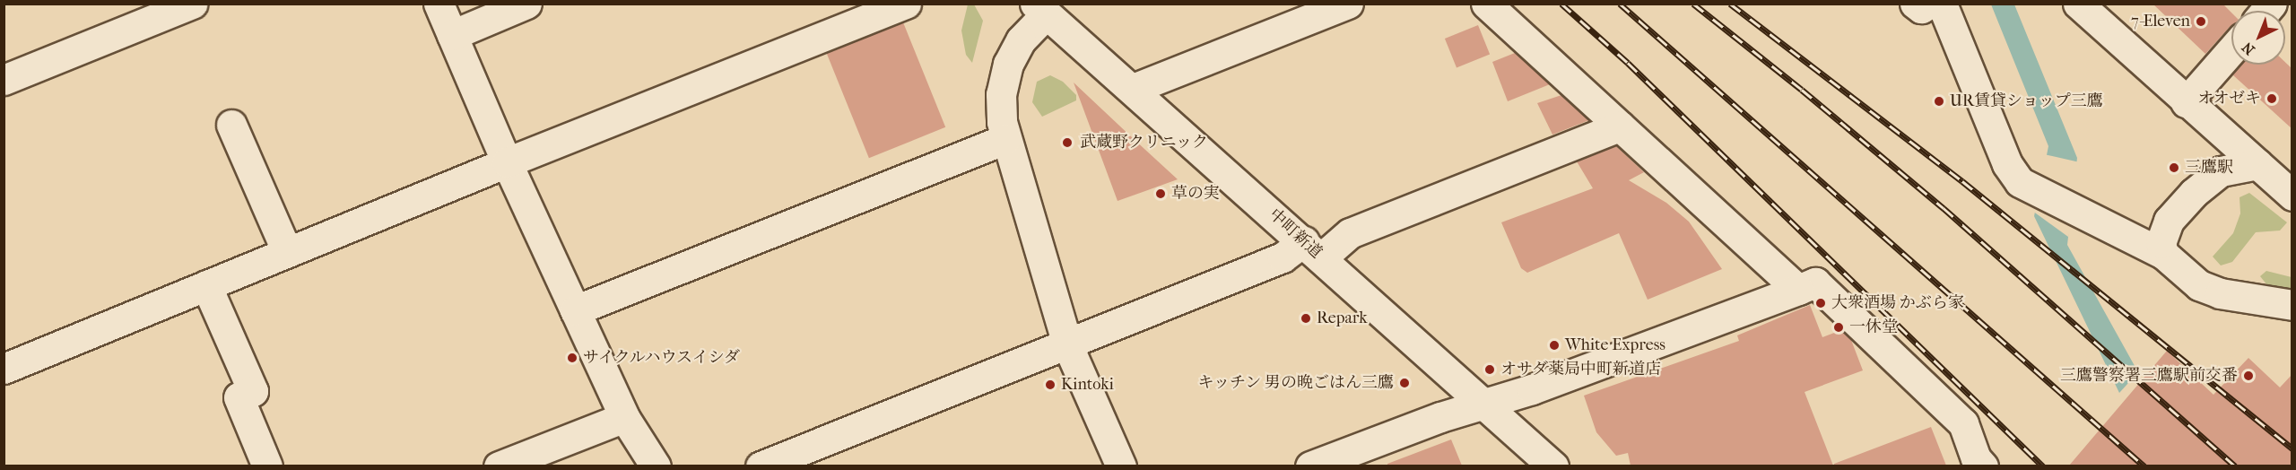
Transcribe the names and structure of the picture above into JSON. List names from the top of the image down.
{
  "streets": {
    "street": ["中町新道"]
  },
  "places": [
    "7-Eleven",
    "オオゼキ",
    "UR賃貸ショップ三鷹",
    "武蔵野クリニック",
    "三鷹駅",
    "草の実",
    "大衆酒場 かぶら家",
    "Repark",
    "一休堂",
    "White Express",
    "サイクルハウスイシダ",
    "オサダ薬局中町新道店",
    "三鷹警察署三鷹駅前交番",
    "キッチン 男の晩ごはん三鷹",
    "Kintoki"
  ],
  "north": "bottom left"
}
